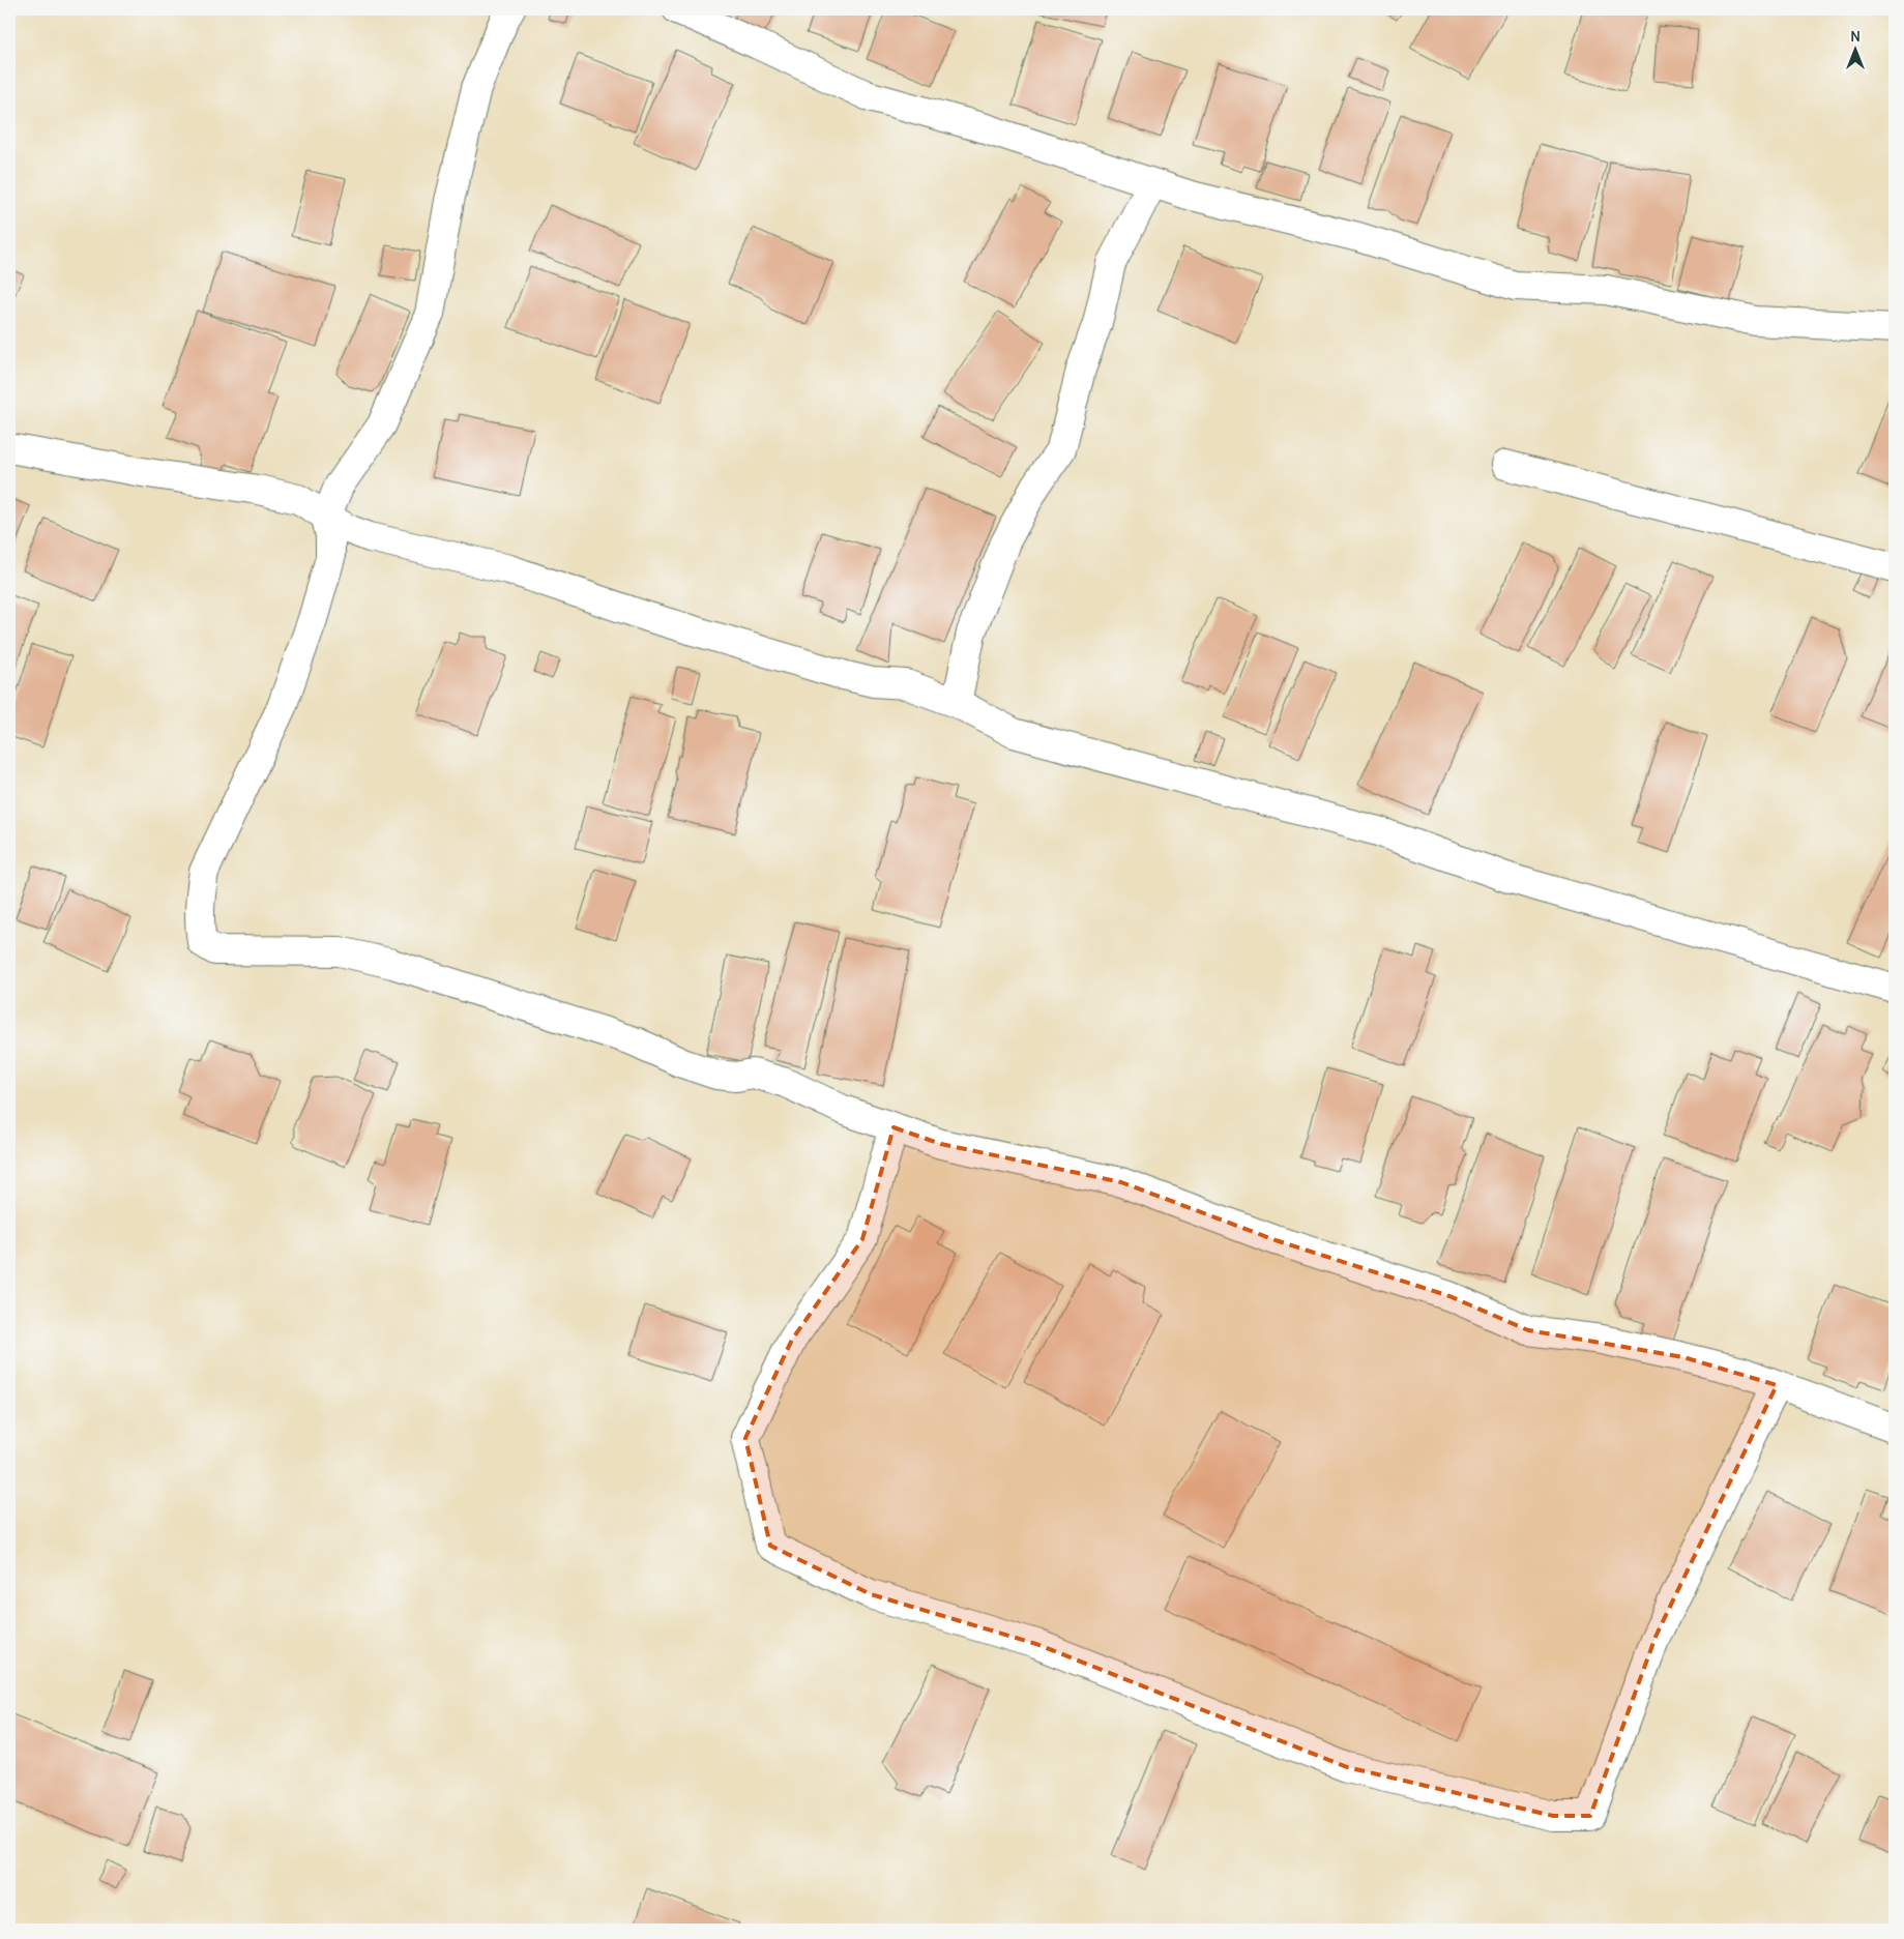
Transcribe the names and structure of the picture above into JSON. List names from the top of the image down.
{
  "north": "top"
}
